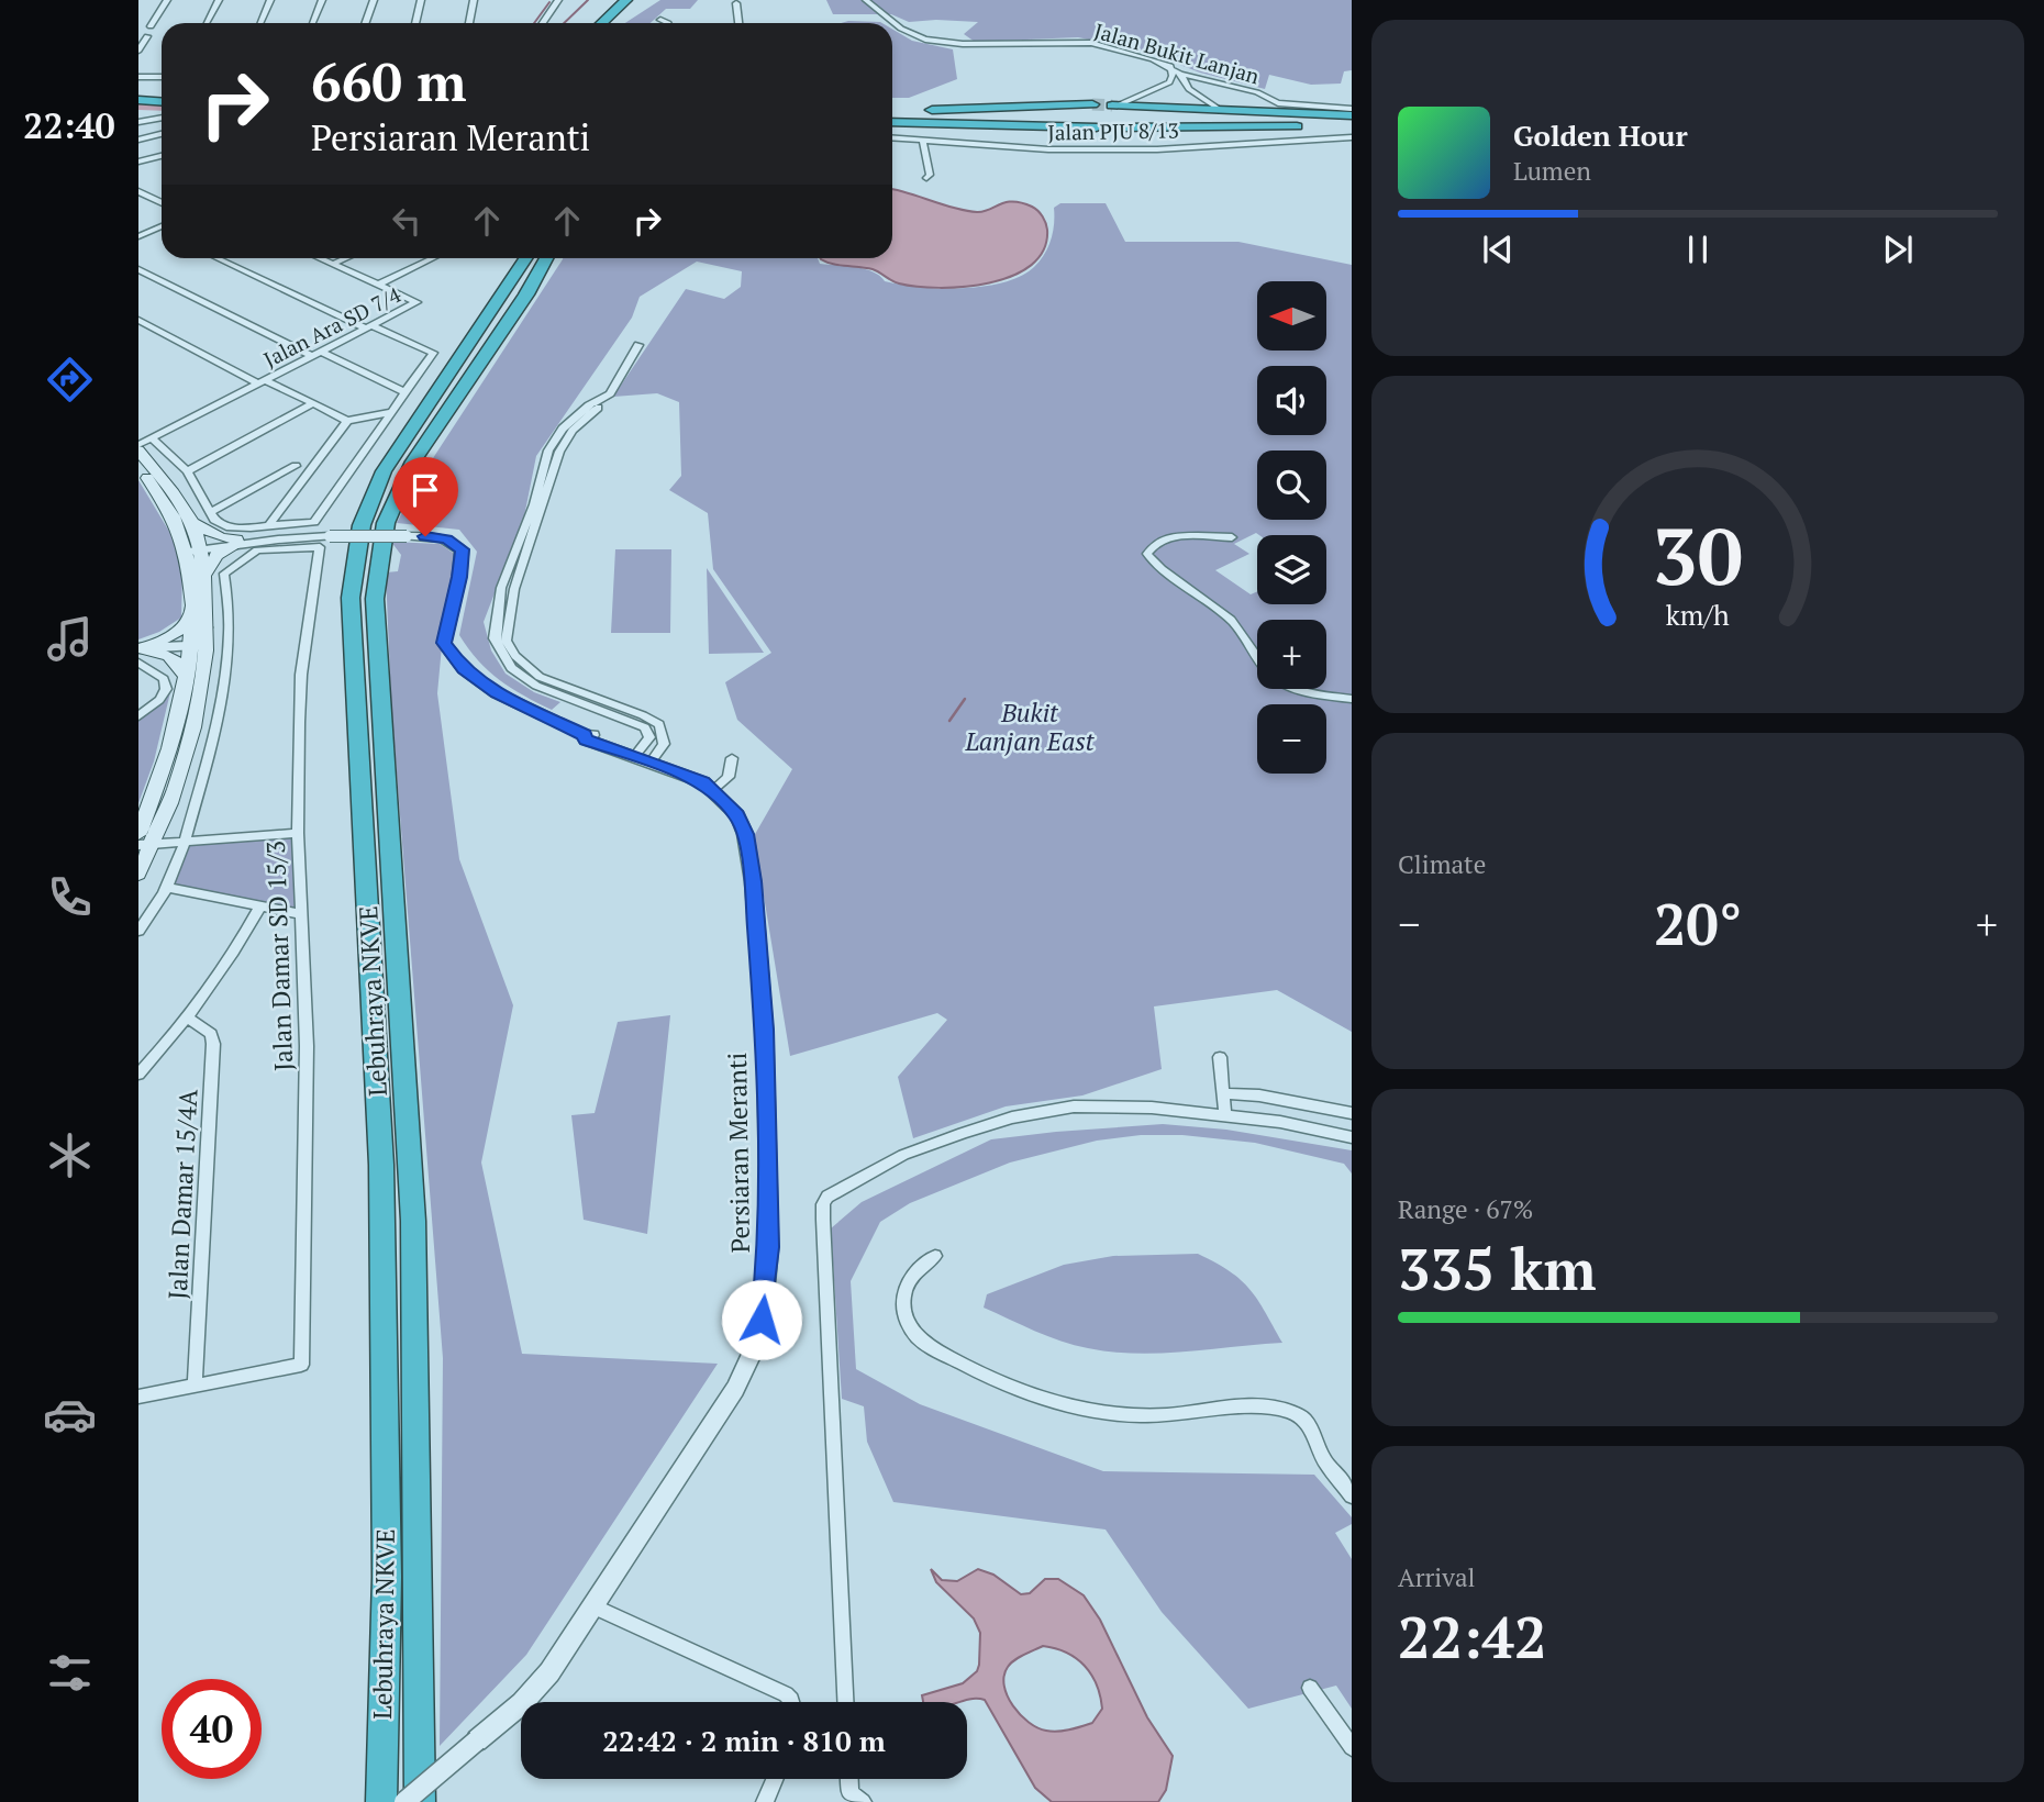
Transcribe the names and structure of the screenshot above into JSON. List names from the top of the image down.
{
  "streets": {
    "highway": ["Lebuhraya NKVE"],
    "street": [
      "Jalan Bukit Lanjan",
      "Jalan PJU 8/13",
      "Jalan Ara SD 7/4",
      "Jalan Damar SD 15/3",
      "Persiaran Meranti",
      "Jalan Damar 15/4A"
    ]
  },
  "crossings": [
    ["Jalan Damar SD 15/3", "Jalan Damar 15/4A"]
  ],
  "parks": ["Bukit Lanjan East"],
  "north": "left",
  "page": {
    "tabs": "22:40",
    "turn": ["660 m", "Persiaran Meranti"],
    "song": ["Golden Hour", "Lumen"],
    "map_buttons": ["+", "−"],
    "tile": [
      "Climate",
      ["Range · 67%", "335 km"],
      ["Arrival", "22:42"]
    ],
    "heat": ["−", "20°", "+"],
    "limit": "40",
    "trip": "22:42 · 2 min · 810 m",
    "gauge": ["30", "km/h"]
  }
}
